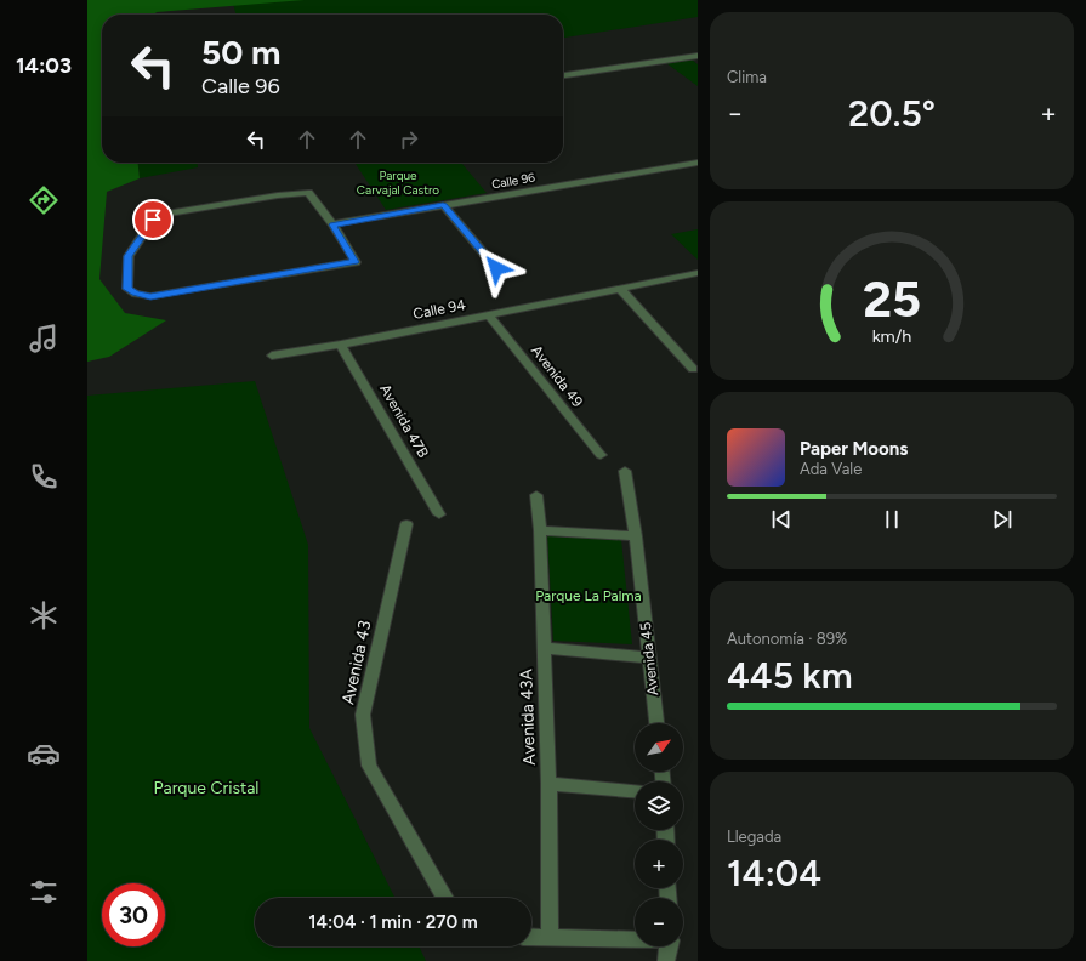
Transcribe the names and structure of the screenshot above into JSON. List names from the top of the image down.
{
  "streets": {
    "street": [
      "Calle 96",
      "Calle 94",
      "Avenida 49",
      "Avenida 47B",
      "Avenida 45",
      "Avenida 43",
      "Avenida 43A"
    ]
  },
  "crossings": [
    ["Calle 94", "Avenida 49"],
    ["Calle 94", "Avenida 47B"]
  ],
  "parks": ["Parque Carvajal Castro", "Parque La Palma", "Parque Cristal"],
  "north": "top right",
  "page": {
    "tabs": "14:03",
    "tile": [
      "Clima",
      ["Autonomía · 89%", "445 km"],
      ["Llegada", "14:04"]
    ],
    "turn": ["50 m", "Calle 96"],
    "heat": ["−", "20.5°", "+"],
    "song": ["Paper Moons", "Ada Vale"],
    "map_buttons": ["+", "−"],
    "limit": "30",
    "trip": "14:04 · 1 min · 270 m",
    "gauge": ["25", "km/h"]
  }
}
